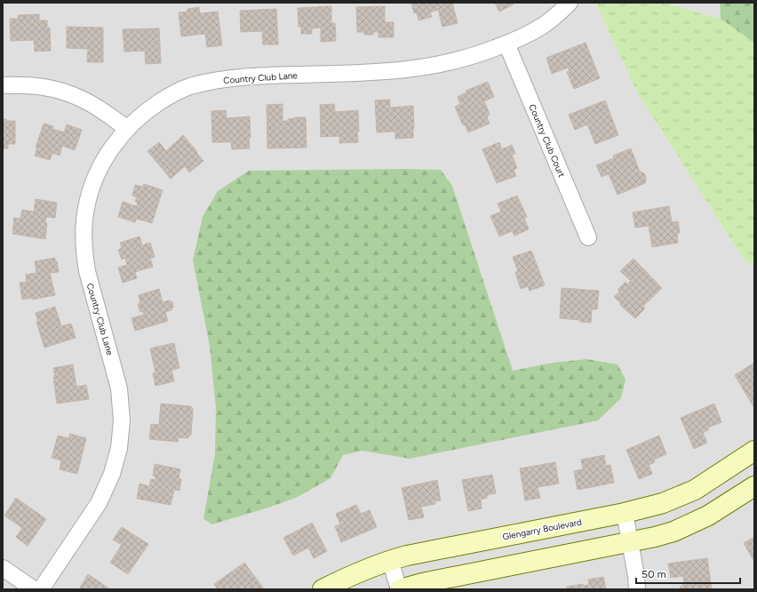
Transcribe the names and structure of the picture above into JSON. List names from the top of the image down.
{
  "streets": {
    "street": ["Country Club Lane", "Country Club Court", "Glengarry Boulevard"]
  },
  "crossings": [
    ["Country Club Lane", "Country Club Court"]
  ],
  "scale_bar": "50 m"
}
